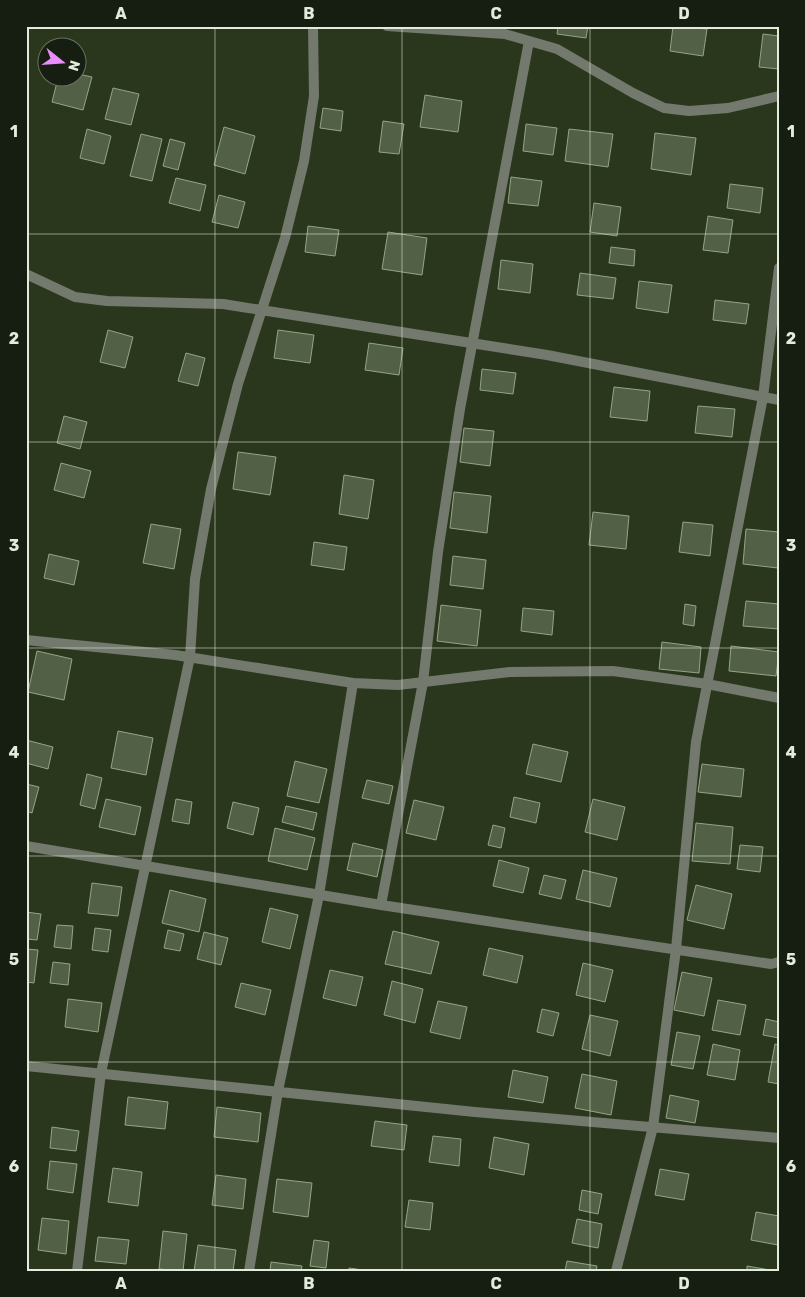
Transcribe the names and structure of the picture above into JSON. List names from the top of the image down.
{
  "north": "right",
  "grid": {
    "columns": [
      "A",
      "B",
      "C",
      "D"
    ],
    "rows": [
      "1",
      "2",
      "3",
      "4",
      "5",
      "6"
    ]
  }
}
